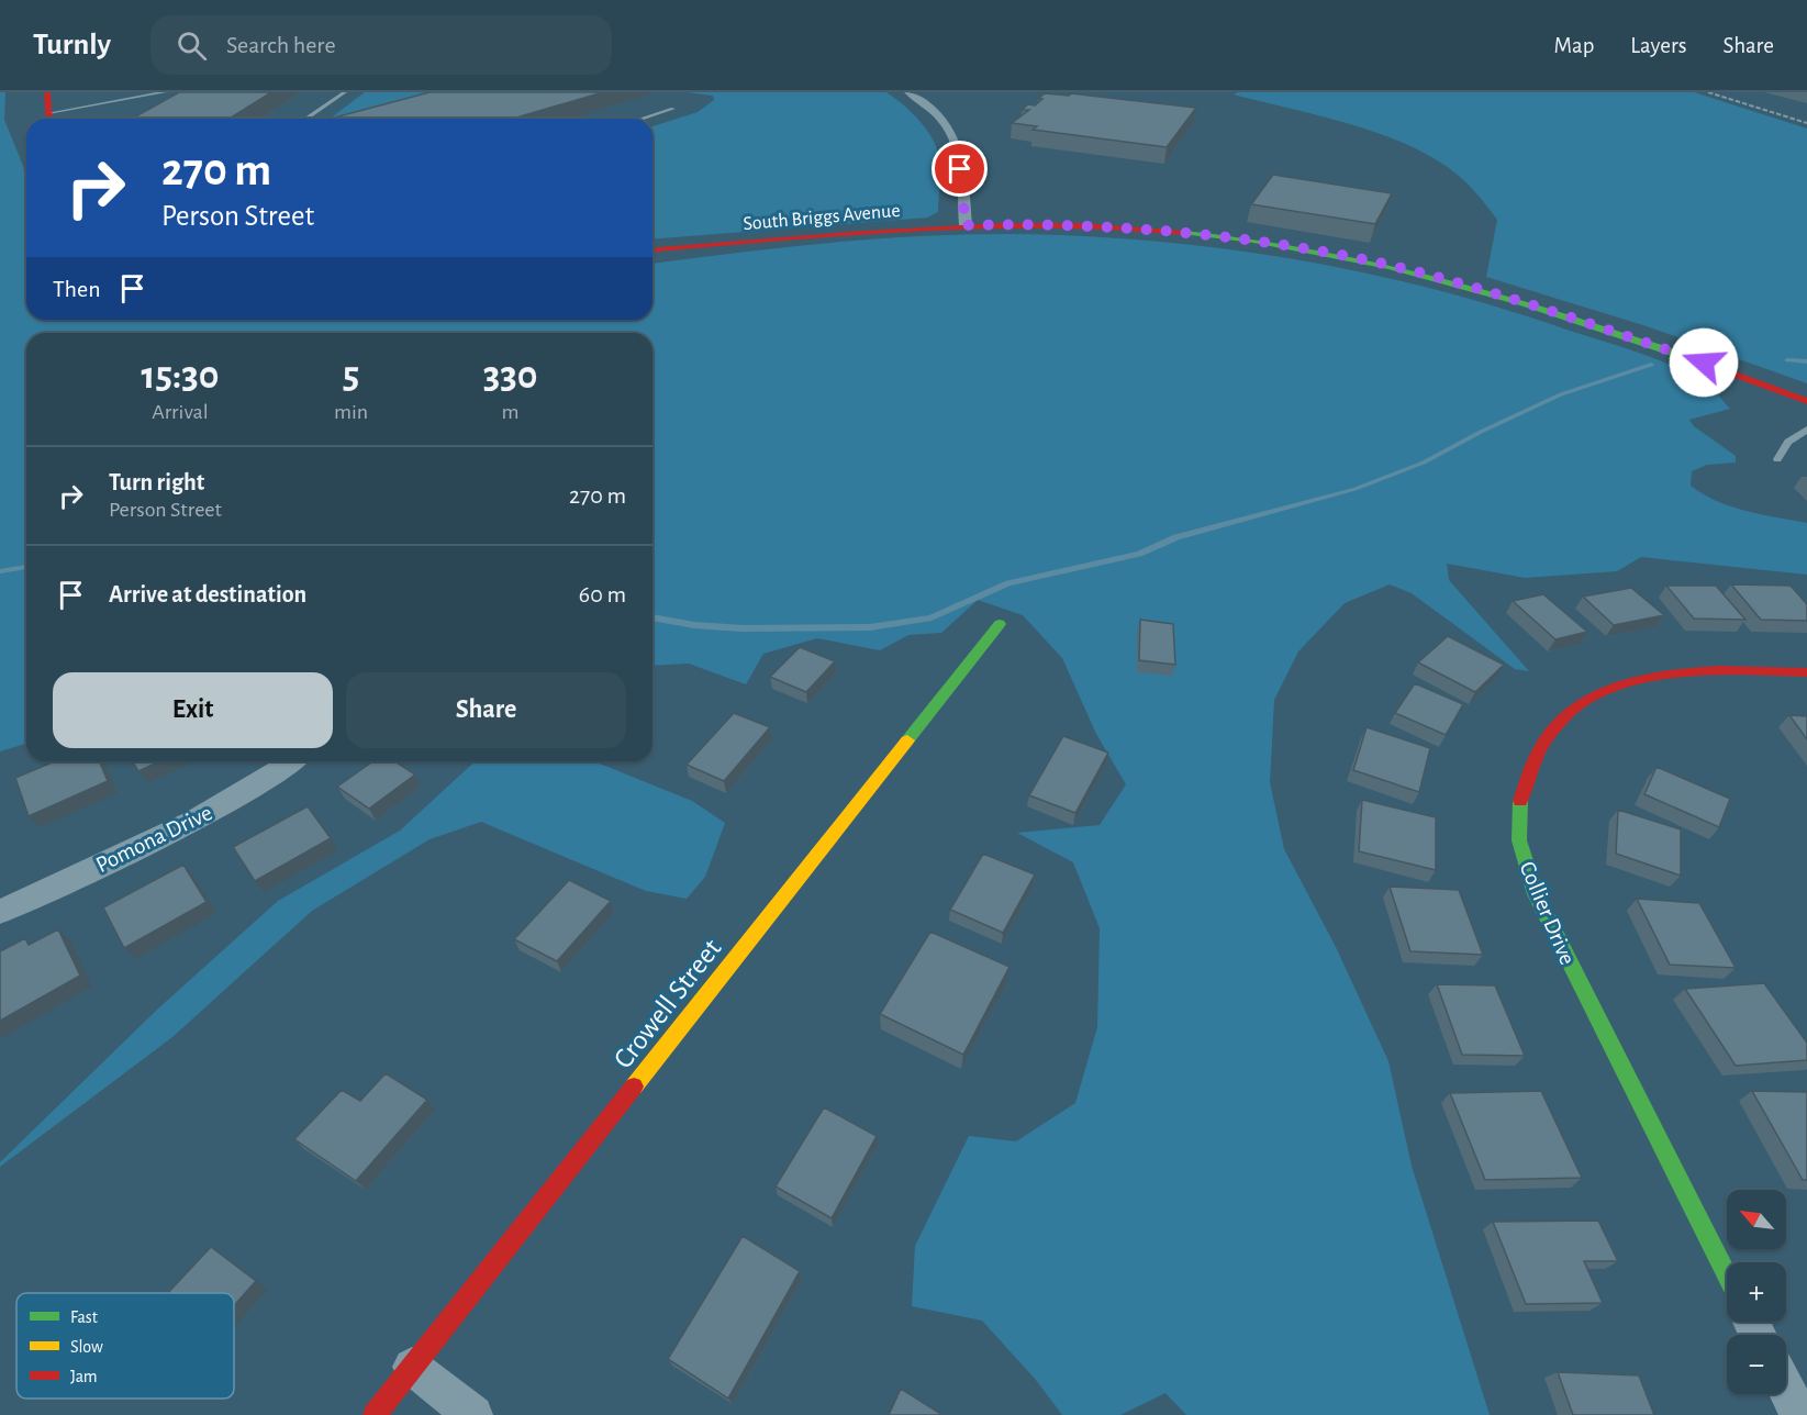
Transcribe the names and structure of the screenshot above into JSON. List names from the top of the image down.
{
  "streets": {
    "street": [
      "South Briggs Avenue",
      "Pomona Drive",
      "Collier Drive",
      "Crowell Street"
    ]
  },
  "legend": ["Fast", "Slow", "Jam"],
  "north": "top left",
  "page": {
    "header": "Turnly",
    "search": "Search here",
    "nav": ["Map", "Layers", "Share"],
    "turn": ["270 m", "Person Street"],
    "then": "Then",
    "eta": [
      "15:30",
      "Arrival",
      "5",
      "min",
      "330",
      "m"
    ],
    "list": [
      {
        "name": "Turn right",
        "note": "Person Street",
        "value": "270 m"
      },
      {
        "name": "Arrive at destination",
        "value": "60 m"
      }
    ],
    "buttons": ["Exit", "Share"],
    "map_buttons": ["+", "−"]
  }
}
